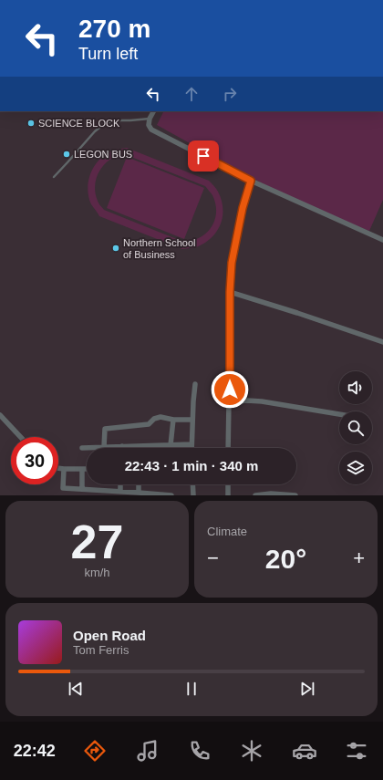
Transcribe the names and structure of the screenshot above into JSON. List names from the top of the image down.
{
  "places": ["SCIENCE BLOCK", "LEGON BUS", "Northern School of Business"],
  "page": {
    "turn": ["270 m", "Turn left"],
    "limit": "30",
    "trip": "22:43 · 1 min · 340 m",
    "tile": [
      ["27", "km/h"],
      "Climate"
    ],
    "heat": ["−", "20°", "+"],
    "song": ["Open Road", "Tom Ferris"],
    "tabs": "22:42"
  }
}
